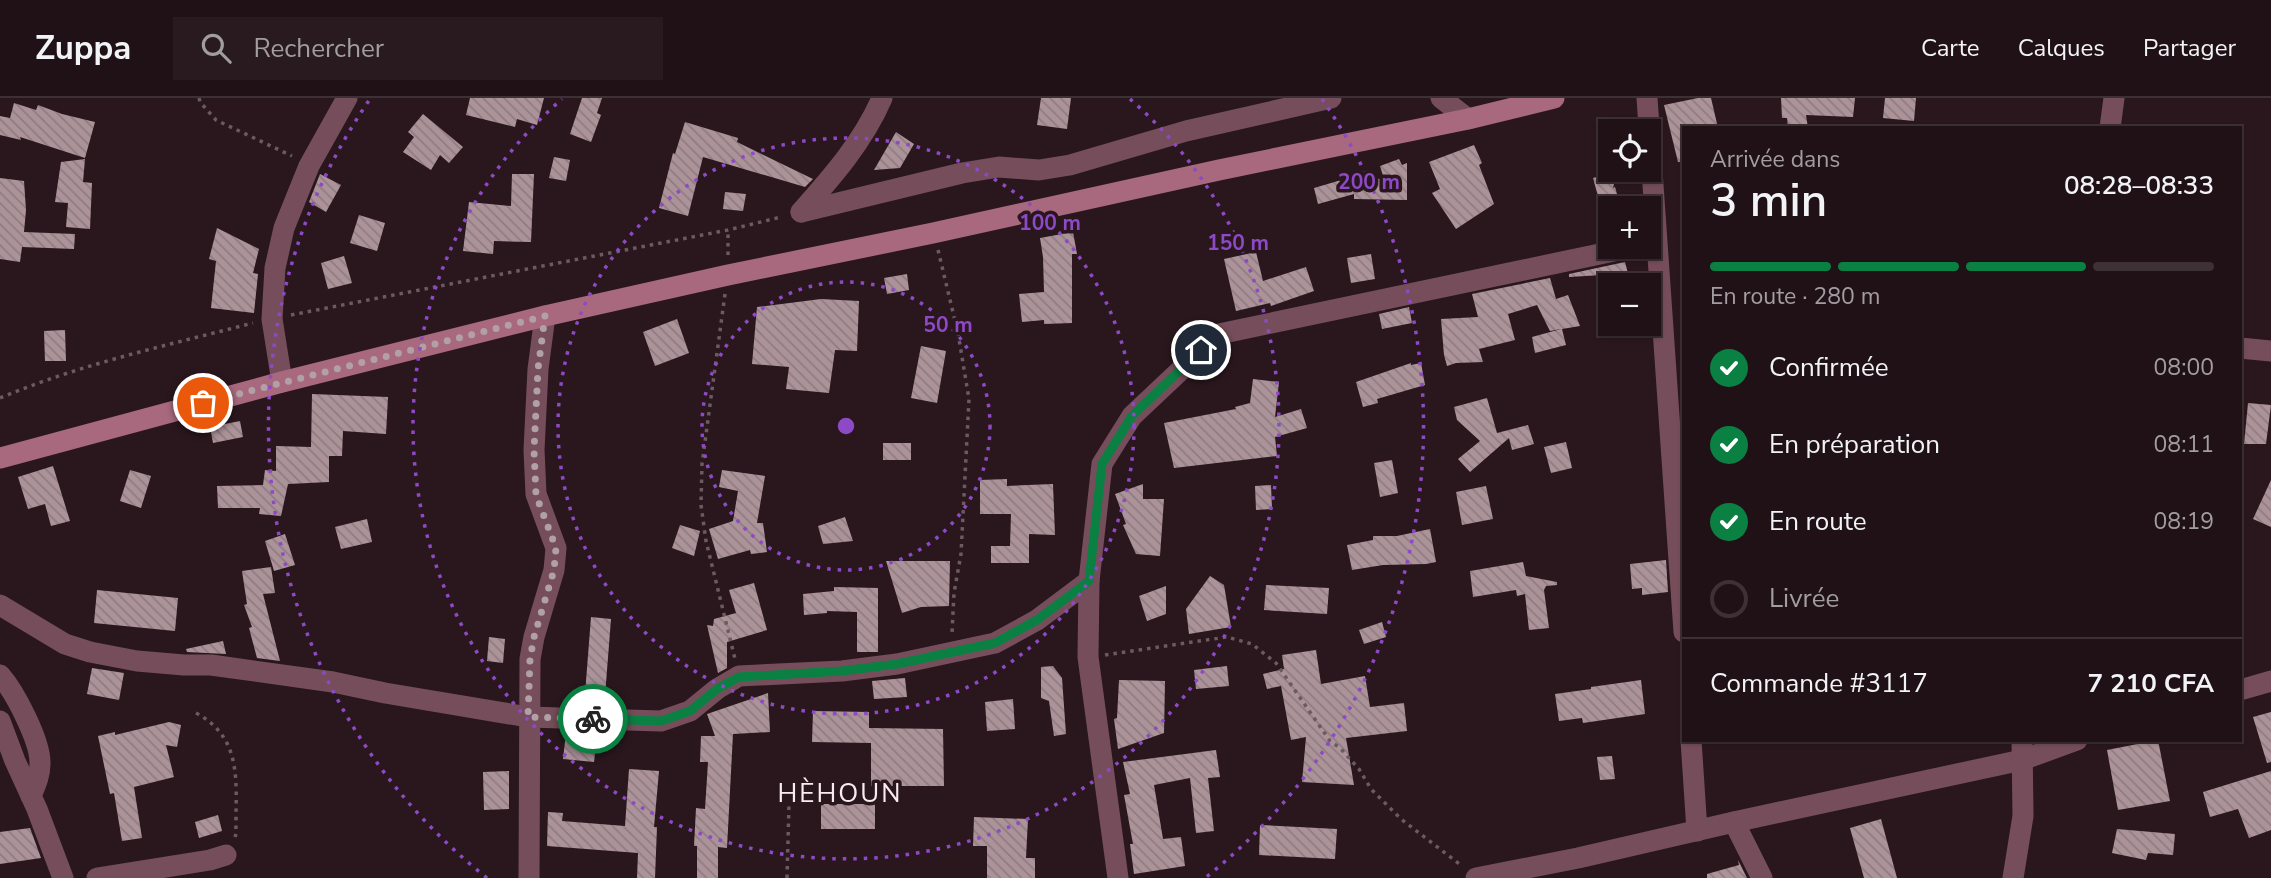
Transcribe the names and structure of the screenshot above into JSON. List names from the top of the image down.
{
  "districts": ["HÈHOUN"],
  "page": {
    "header": "Zuppa",
    "search": "Rechercher",
    "nav": ["Carte", "Calques", "Partager"],
    "map_buttons": ["+", "−"],
    "heading": ["3 min", "Arrivée dans", "08:28–08:33"],
    "panel": ["Commande #3117", "7 210 CFA"],
    "bar": "En route · 280 m",
    "list": [
      ["Confirmée", "08:00"],
      ["En préparation", "08:11"],
      ["En route", "08:19"],
      "Livrée"
    ]
  },
  "rings": [
    "200 m",
    "100 m",
    "150 m",
    "50 m"
  ]
}
